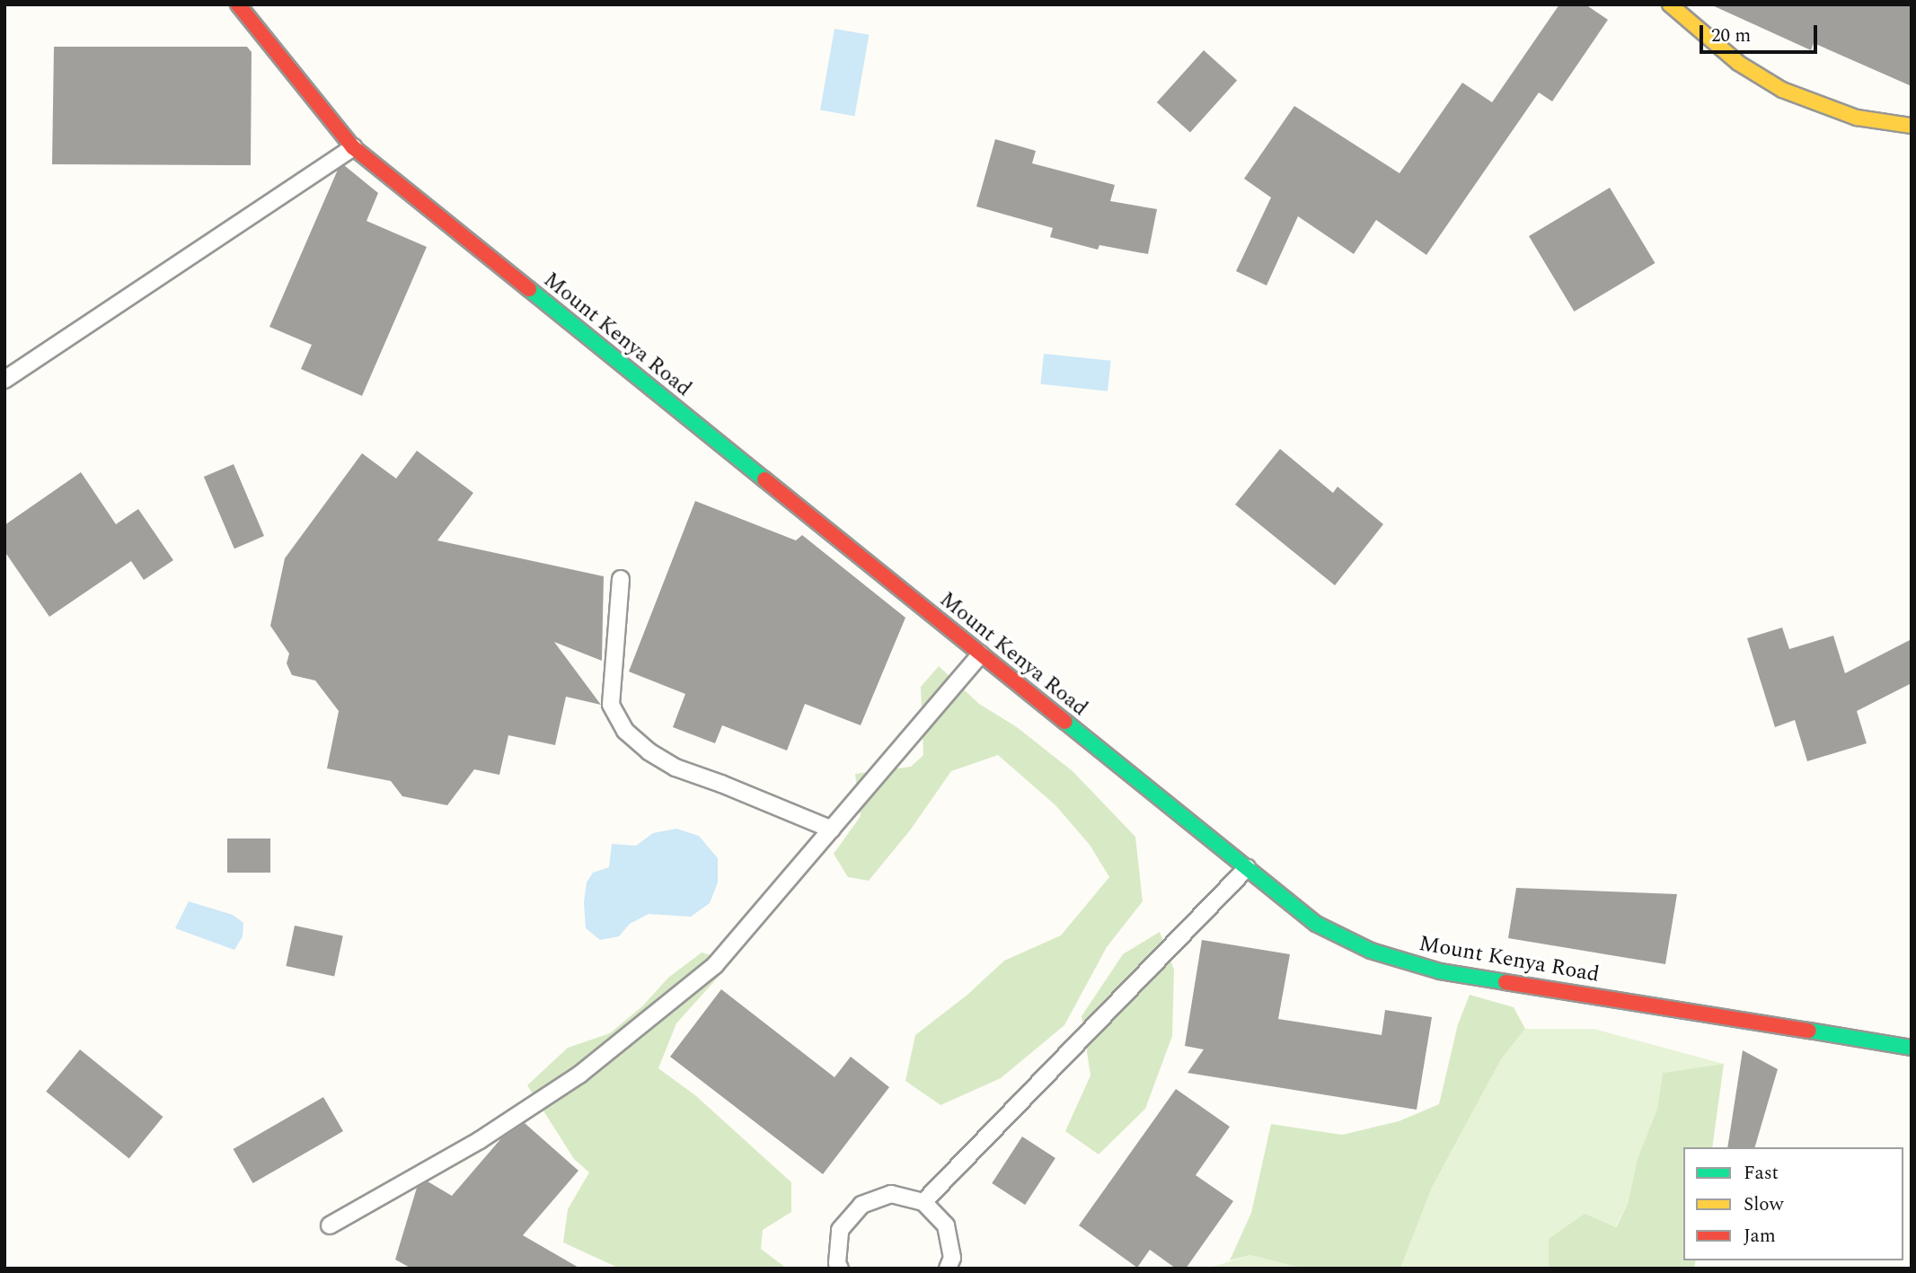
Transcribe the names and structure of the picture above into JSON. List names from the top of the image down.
{
  "streets": {
    "main road": ["Mount Kenya Road"]
  },
  "legend": ["Fast", "Slow", "Jam"],
  "scale_bar": "20 m"
}
